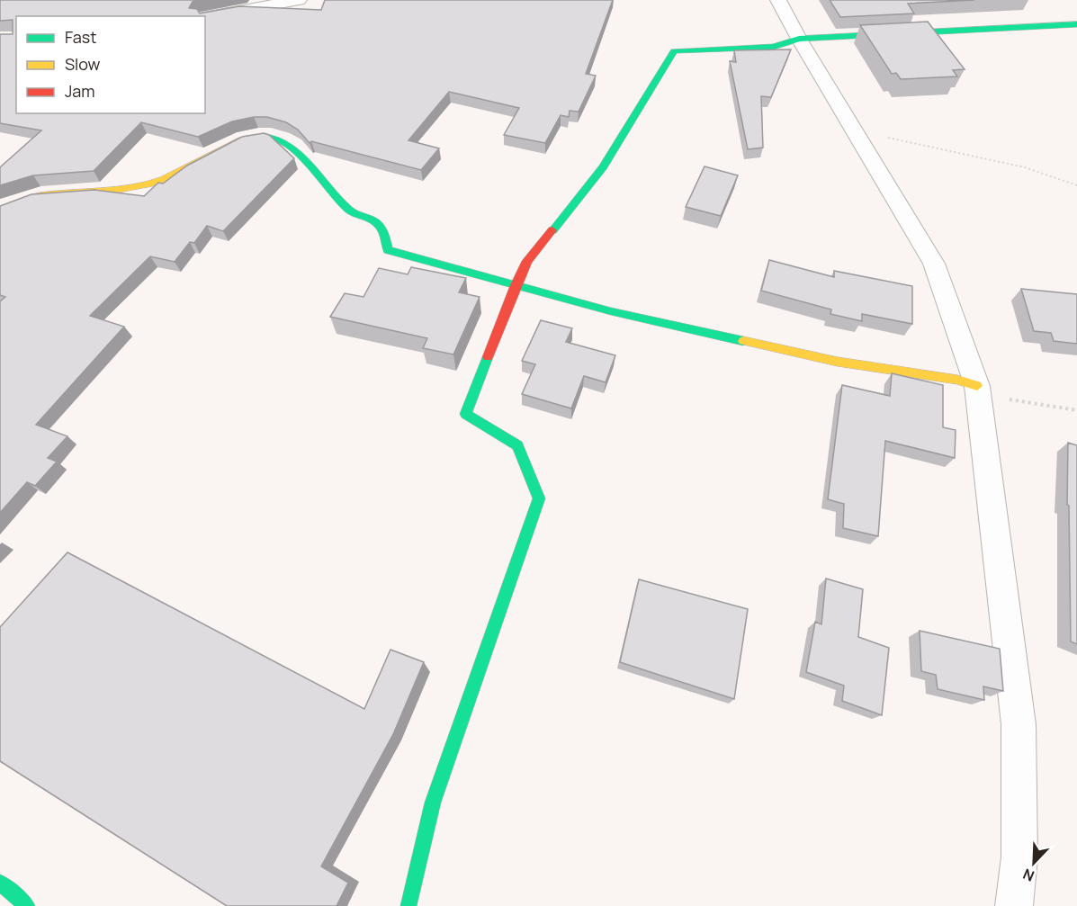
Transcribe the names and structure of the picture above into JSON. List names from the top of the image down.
{
  "legend": ["Fast", "Slow", "Jam"],
  "north": "bottom left"
}
